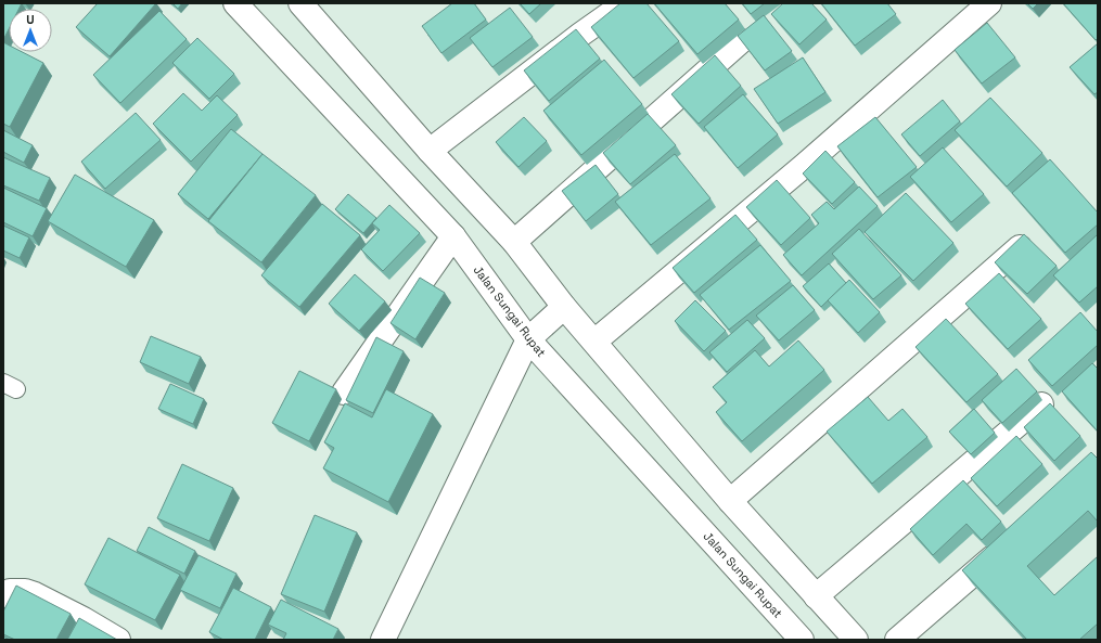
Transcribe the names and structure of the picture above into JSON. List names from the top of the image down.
{
  "streets": {
    "street": ["Jalan Sungai Rupat"]
  },
  "north": "top"
}
